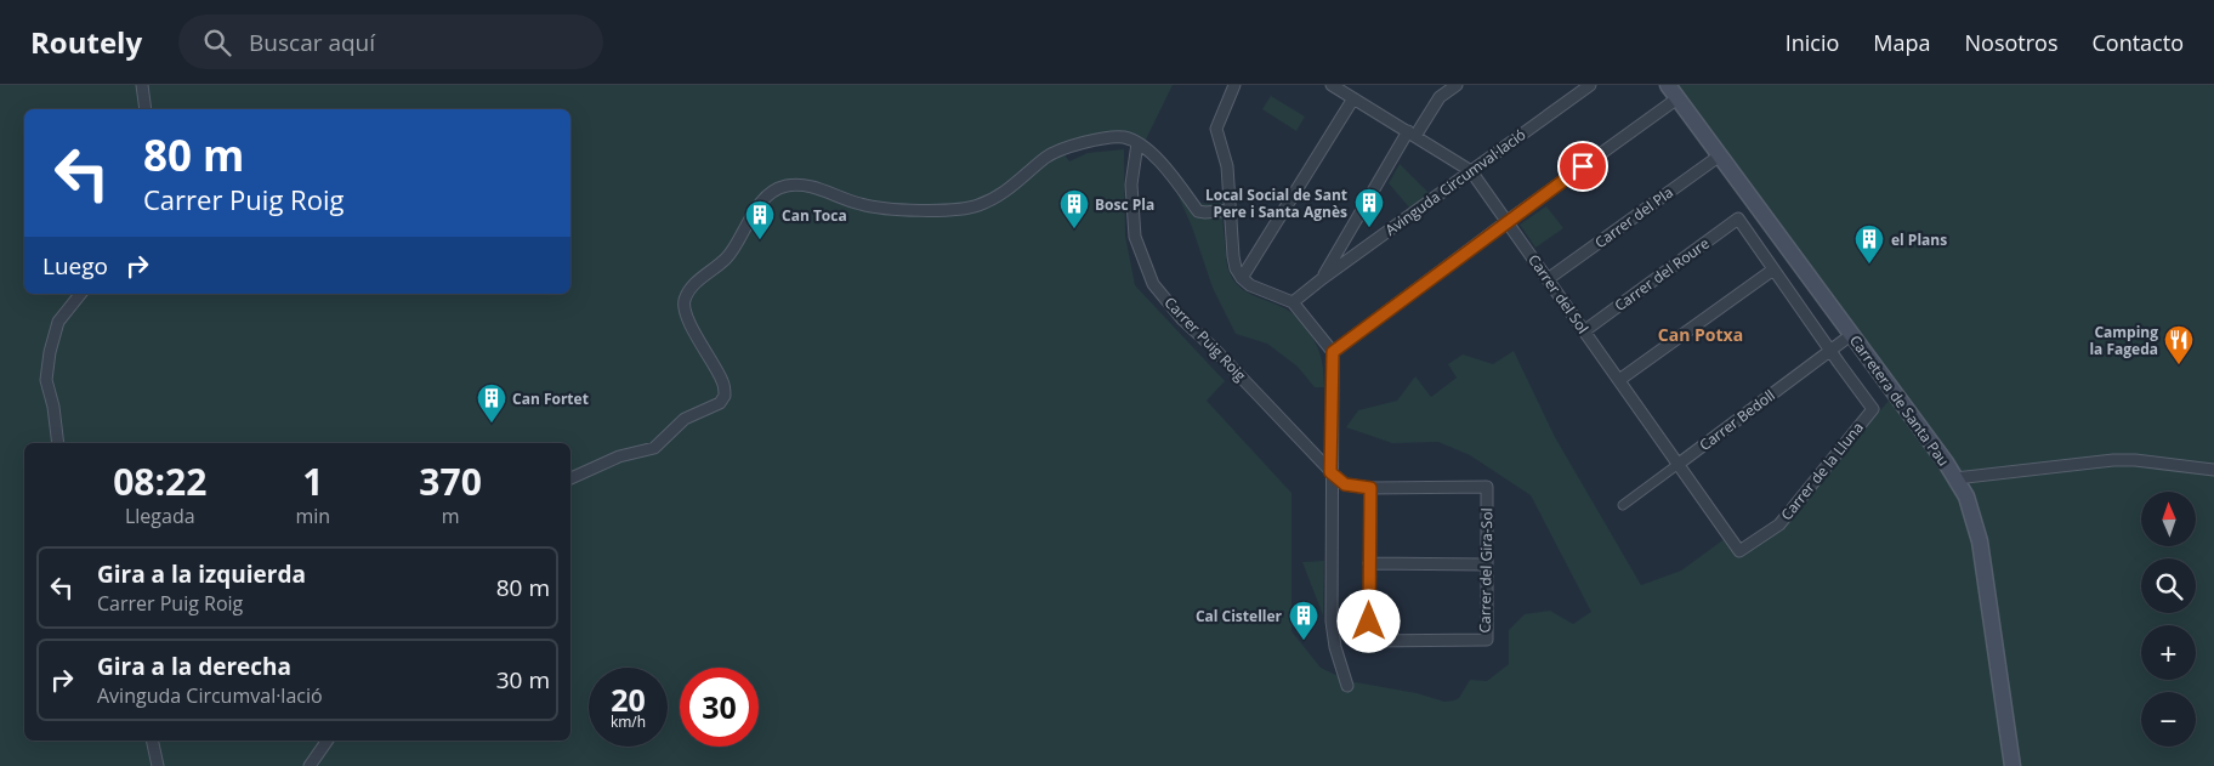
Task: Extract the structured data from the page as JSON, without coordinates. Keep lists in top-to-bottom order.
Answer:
{
  "streets": {
    "main road": ["Carretera de Santa Pau"],
    "street": [
      "Avinguda Circumval·lació",
      "Carrer del Pla",
      "Carrer del Roure",
      "Carrer del Sol",
      "Carrer Puig Roig",
      "Carrer Bedoll",
      "Carrer de la Lluna",
      "Carrer del Gira-Sol"
    ]
  },
  "crossings": [
    ["Avinguda Circumval·lació", "Carrer del Sol"],
    ["Carrer del Pla", "Carrer del Sol"],
    ["Carrer del Pla", "Carretera de Santa Pau"],
    ["Carrer del Roure", "Carrer del Sol"],
    ["Carrer del Sol", "Carrer Bedoll"],
    ["Carrer del Sol", "Carrer de la Lluna"],
    ["Carrer Puig Roig", "Carrer del Gira-Sol"],
    ["Carretera de Santa Pau", "Carrer Bedoll"],
    ["Carrer Bedoll", "Carrer de la Lluna"]
  ],
  "districts": ["Can Potxa"],
  "places": {
    "building": [
      "Local Social de Sant Pere i Santa Agnès",
      "Bosc Pla",
      "Can Toca",
      "el Plans",
      "Can Fortet",
      "Cal Cisteller"
    ],
    "restaurant": ["Camping la Fageda"]
  },
  "north": "top",
  "page": {
    "header": "Routely",
    "search": "Buscar aquí",
    "nav": [
      "Inicio",
      "Mapa",
      "Nosotros",
      "Contacto"
    ],
    "turn": ["80 m", "Carrer Puig Roig"],
    "then": "Luego",
    "eta": [
      "08:22",
      "Llegada",
      "1",
      "min",
      "370",
      "m"
    ],
    "map_buttons": ["+", "−"],
    "list": [
      {
        "name": "Gira a la izquierda",
        "note": "Carrer Puig Roig",
        "value": "80 m"
      },
      {
        "name": "Gira a la derecha",
        "note": "Avinguda Circumval·lació",
        "value": "30 m"
      }
    ],
    "speed": "20 km/h",
    "limit": "30"
  }
}
